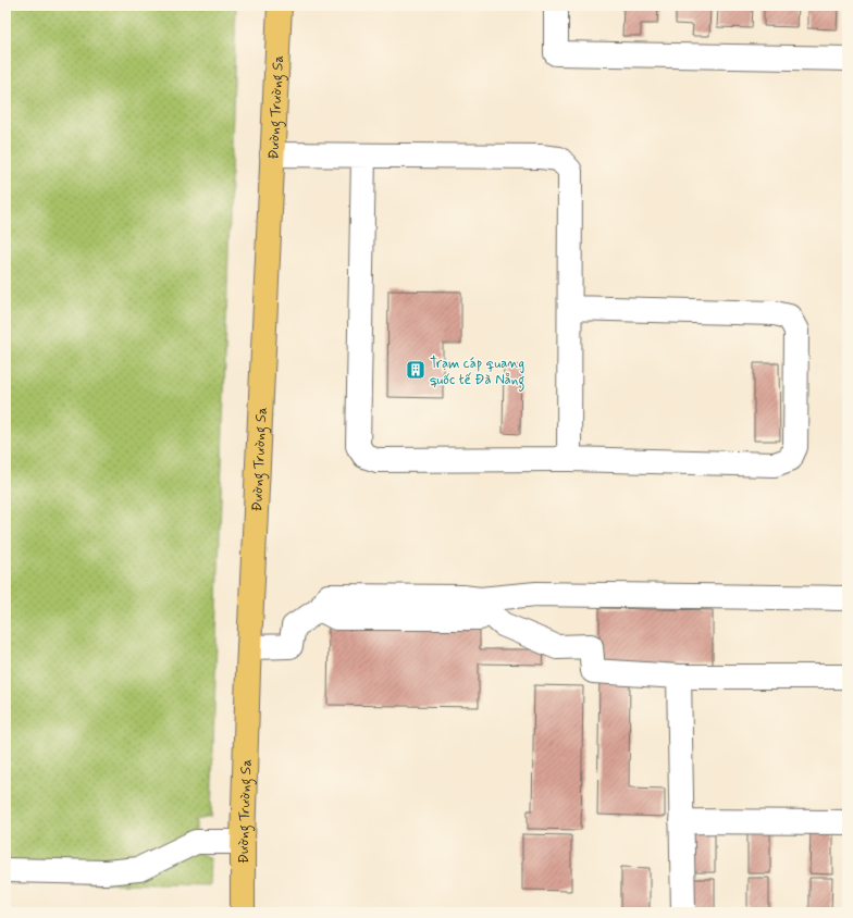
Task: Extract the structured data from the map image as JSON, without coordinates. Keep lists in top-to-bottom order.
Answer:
{
  "streets": {
    "main road": ["Đường Trường Sa"]
  },
  "places": {
    "building": ["Trạm cáp quang quốc tế Đà Nẵng"]
  }
}
